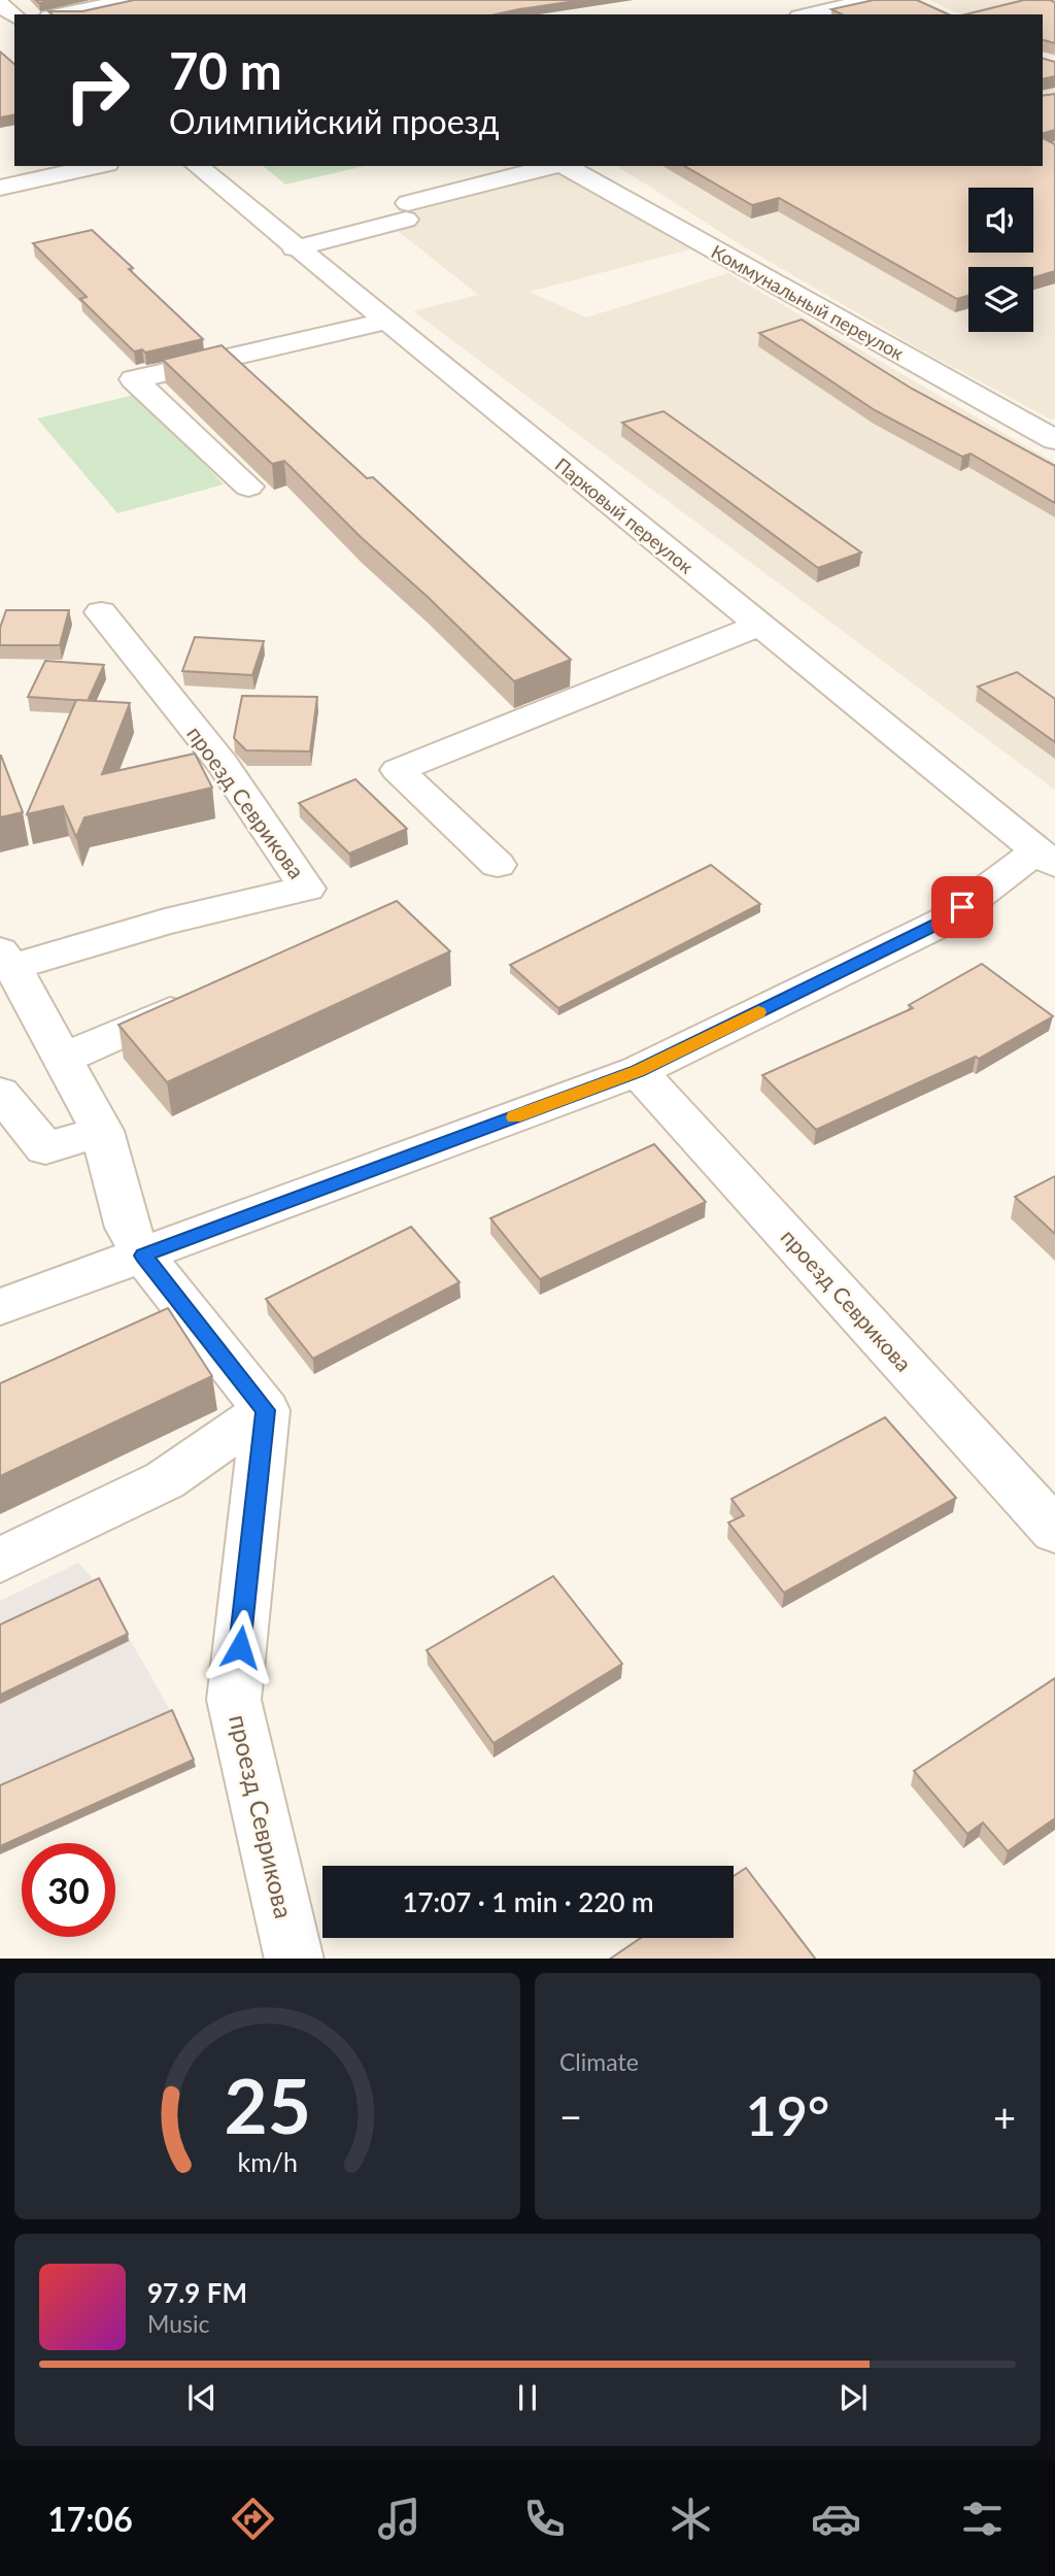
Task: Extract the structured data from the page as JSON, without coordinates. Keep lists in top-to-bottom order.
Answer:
{
  "streets": {
    "street": ["Коммунальный переулок", "Парковый переулок", "проезд Севрикова"]
  },
  "page": {
    "turn": ["70 m", "Олимпийский проезд"],
    "limit": "30",
    "trip": "17:07 · 1 min · 220 m",
    "tile": "Climate",
    "heat": ["−", "19°", "+"],
    "song": ["97.9 FM", "Music"],
    "tabs": "17:06",
    "gauge": ["25", "km/h"]
  }
}
